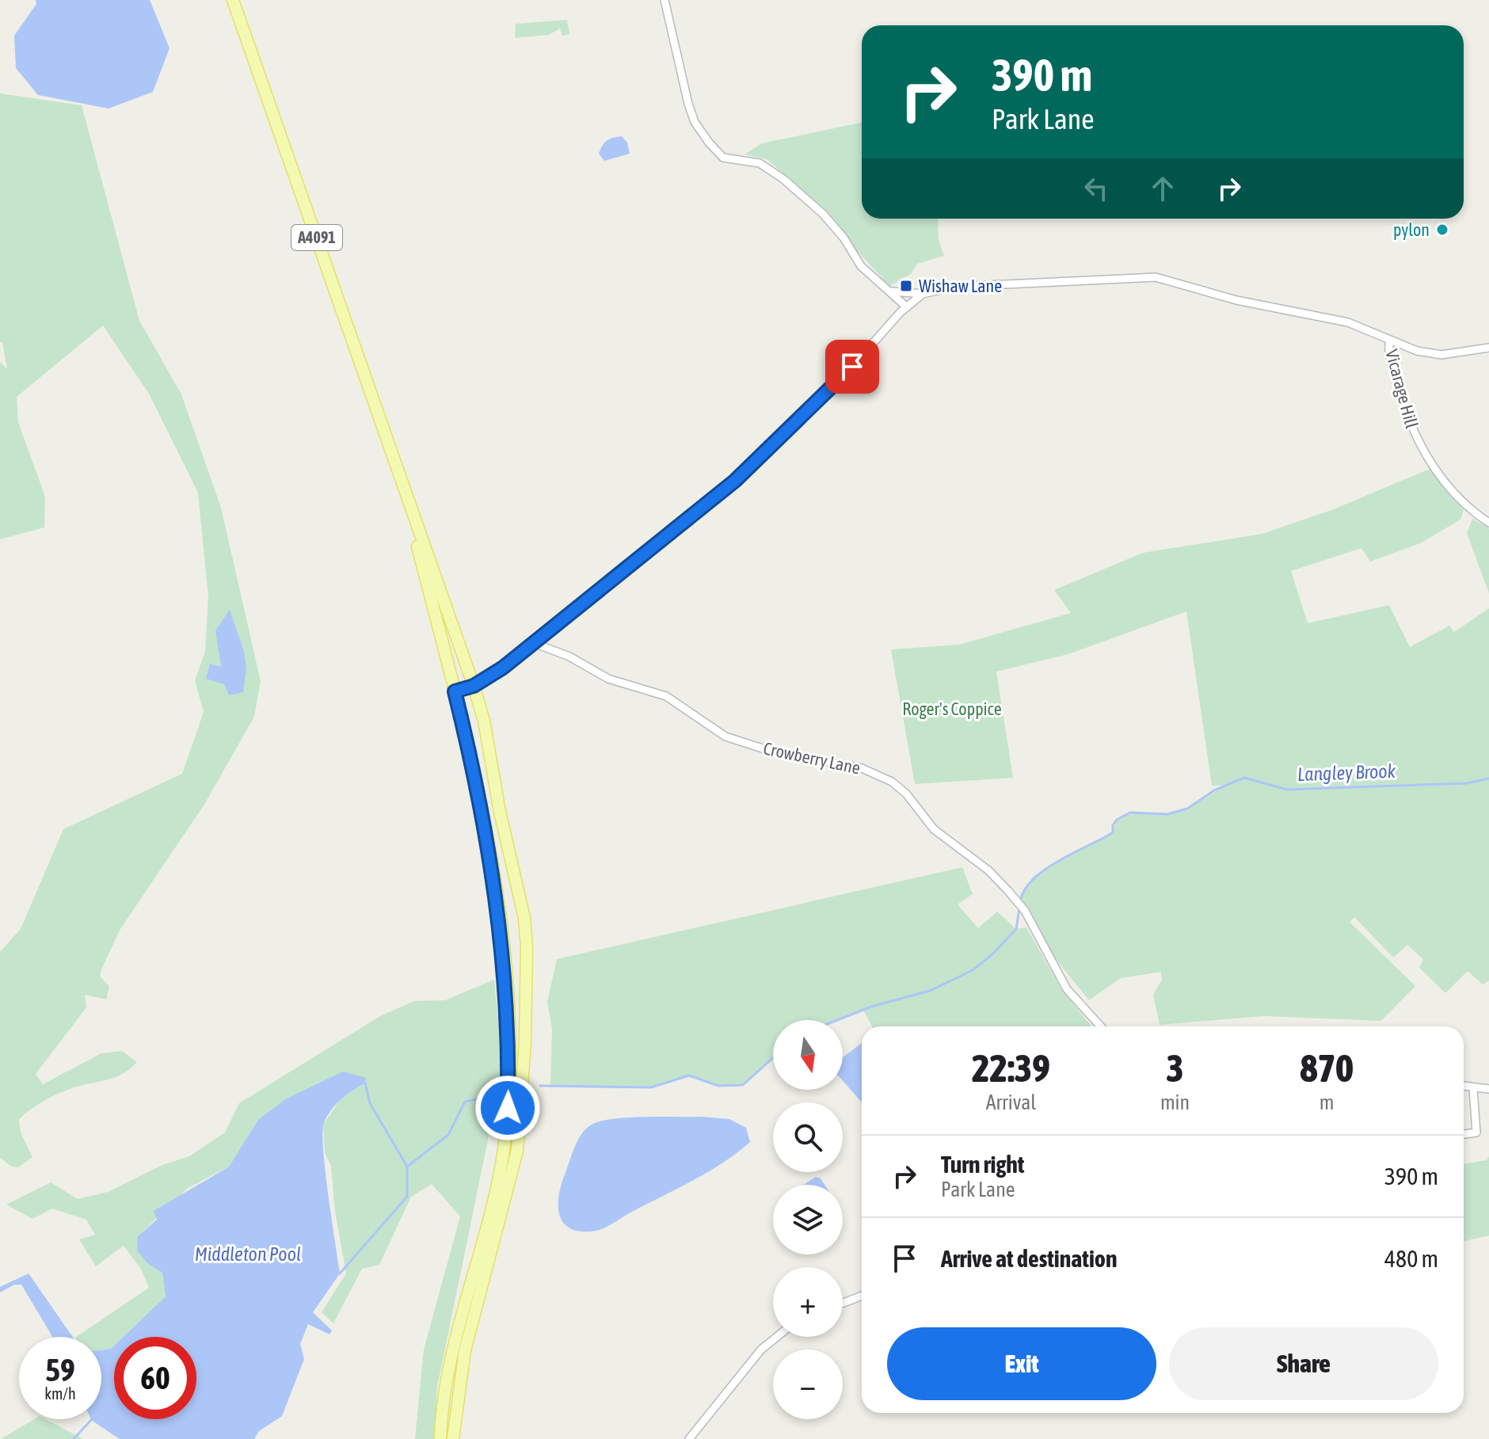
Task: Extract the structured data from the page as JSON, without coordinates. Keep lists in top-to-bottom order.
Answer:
{
  "streets": {
    "main road": ["A4091"],
    "street": ["Vicarage Hill", "Crowberry Lane"]
  },
  "water": ["Langley Brook", "Middleton Pool"],
  "parks": ["Roger's Coppice"],
  "places": {
    "other": ["pylon"],
    "transit": ["Wishaw Lane"]
  },
  "north": "bottom",
  "page": {
    "turn": ["390 m", "Park Lane"],
    "map_buttons": ["+", "−"],
    "eta": [
      "22:39",
      "Arrival",
      "3",
      "min",
      "870",
      "m"
    ],
    "list": [
      {
        "name": "Turn right",
        "note": "Park Lane",
        "value": "390 m"
      },
      {
        "name": "Arrive at destination",
        "value": "480 m"
      }
    ],
    "buttons": ["Exit", "Share"],
    "speed": "59 km/h",
    "limit": "60"
  }
}
